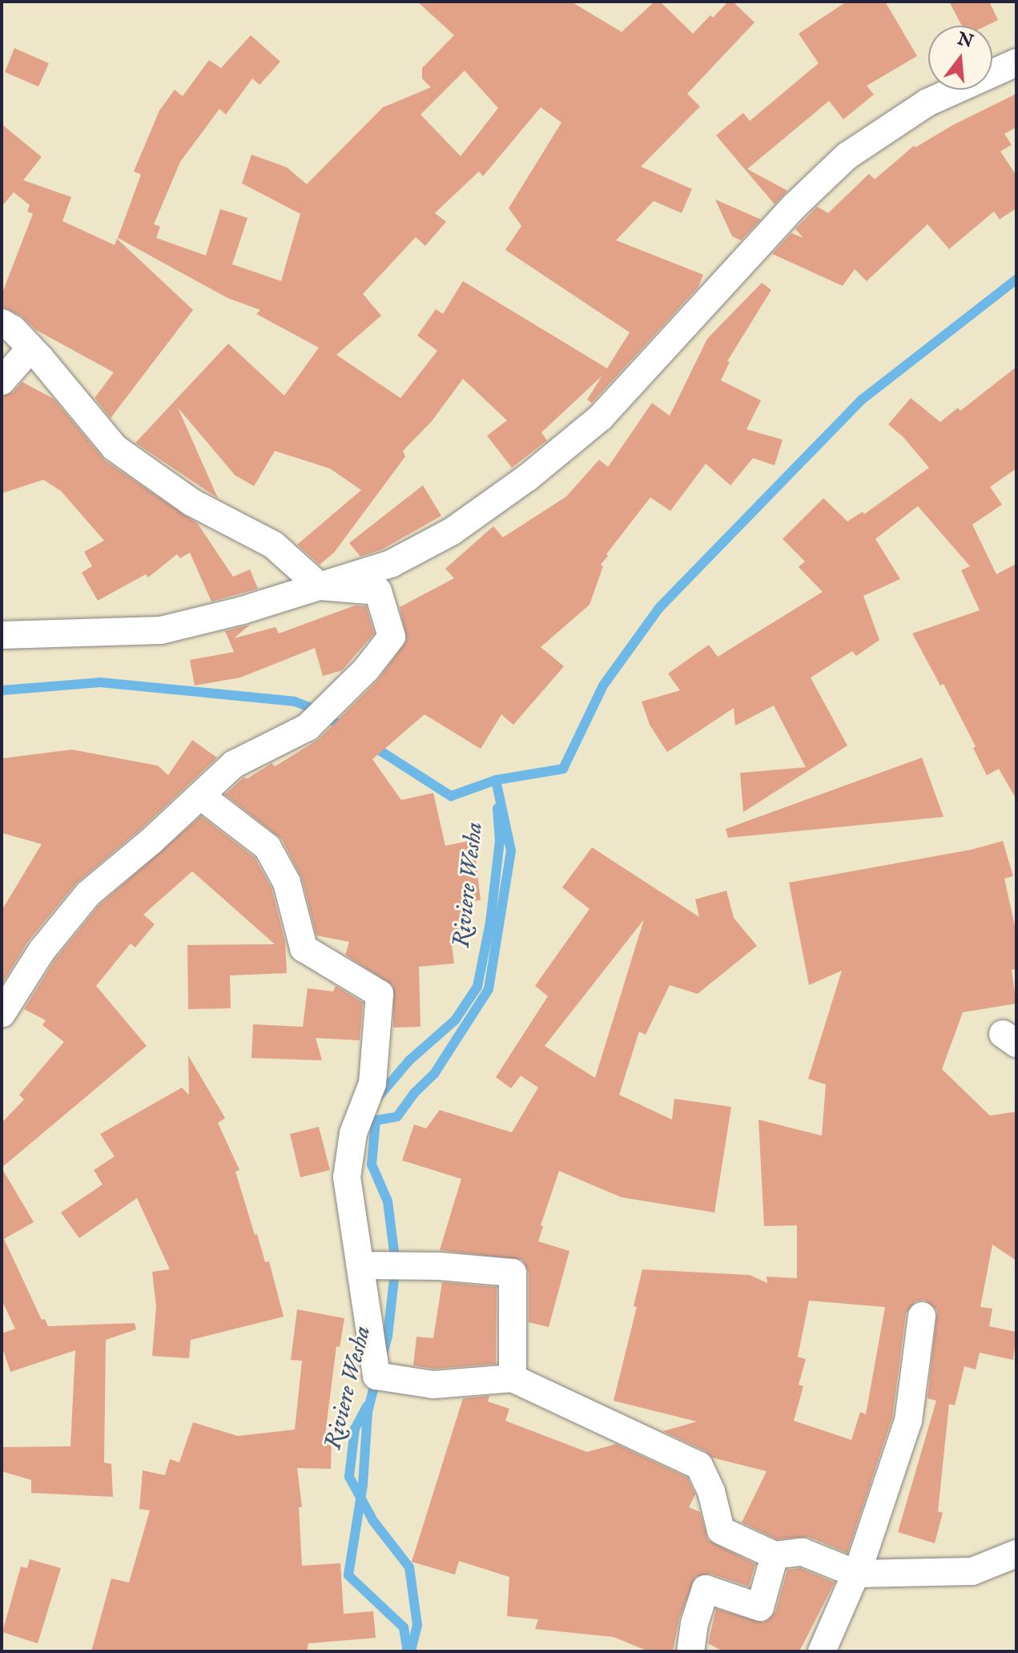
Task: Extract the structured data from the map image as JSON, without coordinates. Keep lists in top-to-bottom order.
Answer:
{
  "water": ["Riviere Wesha"],
  "north": "top"
}
